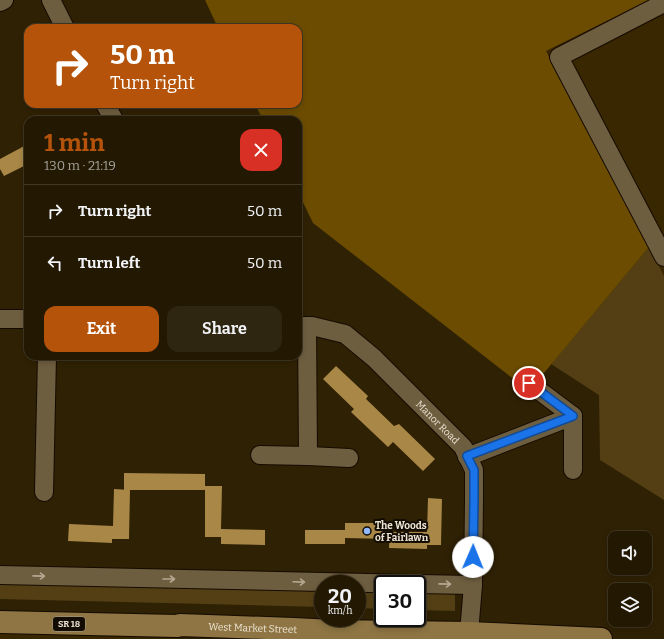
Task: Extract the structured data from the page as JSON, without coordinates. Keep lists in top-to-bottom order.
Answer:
{
  "streets": {
    "main road": ["SR 18", "West Market Street"],
    "street": ["Manor Road"]
  },
  "crossings": [
    ["Manor Road", "West Market Street"]
  ],
  "places": ["The Woods of Fairlawn"],
  "page": {
    "turn": ["50 m", "Turn right"],
    "heading": ["1 min", "130 m · 21:19"],
    "list": [
      {
        "name": "Turn right",
        "value": "50 m"
      },
      {
        "name": "Turn left",
        "value": "50 m"
      }
    ],
    "buttons": ["Exit", "Share"],
    "speed": "20 km/h",
    "limit": "30"
  }
}
